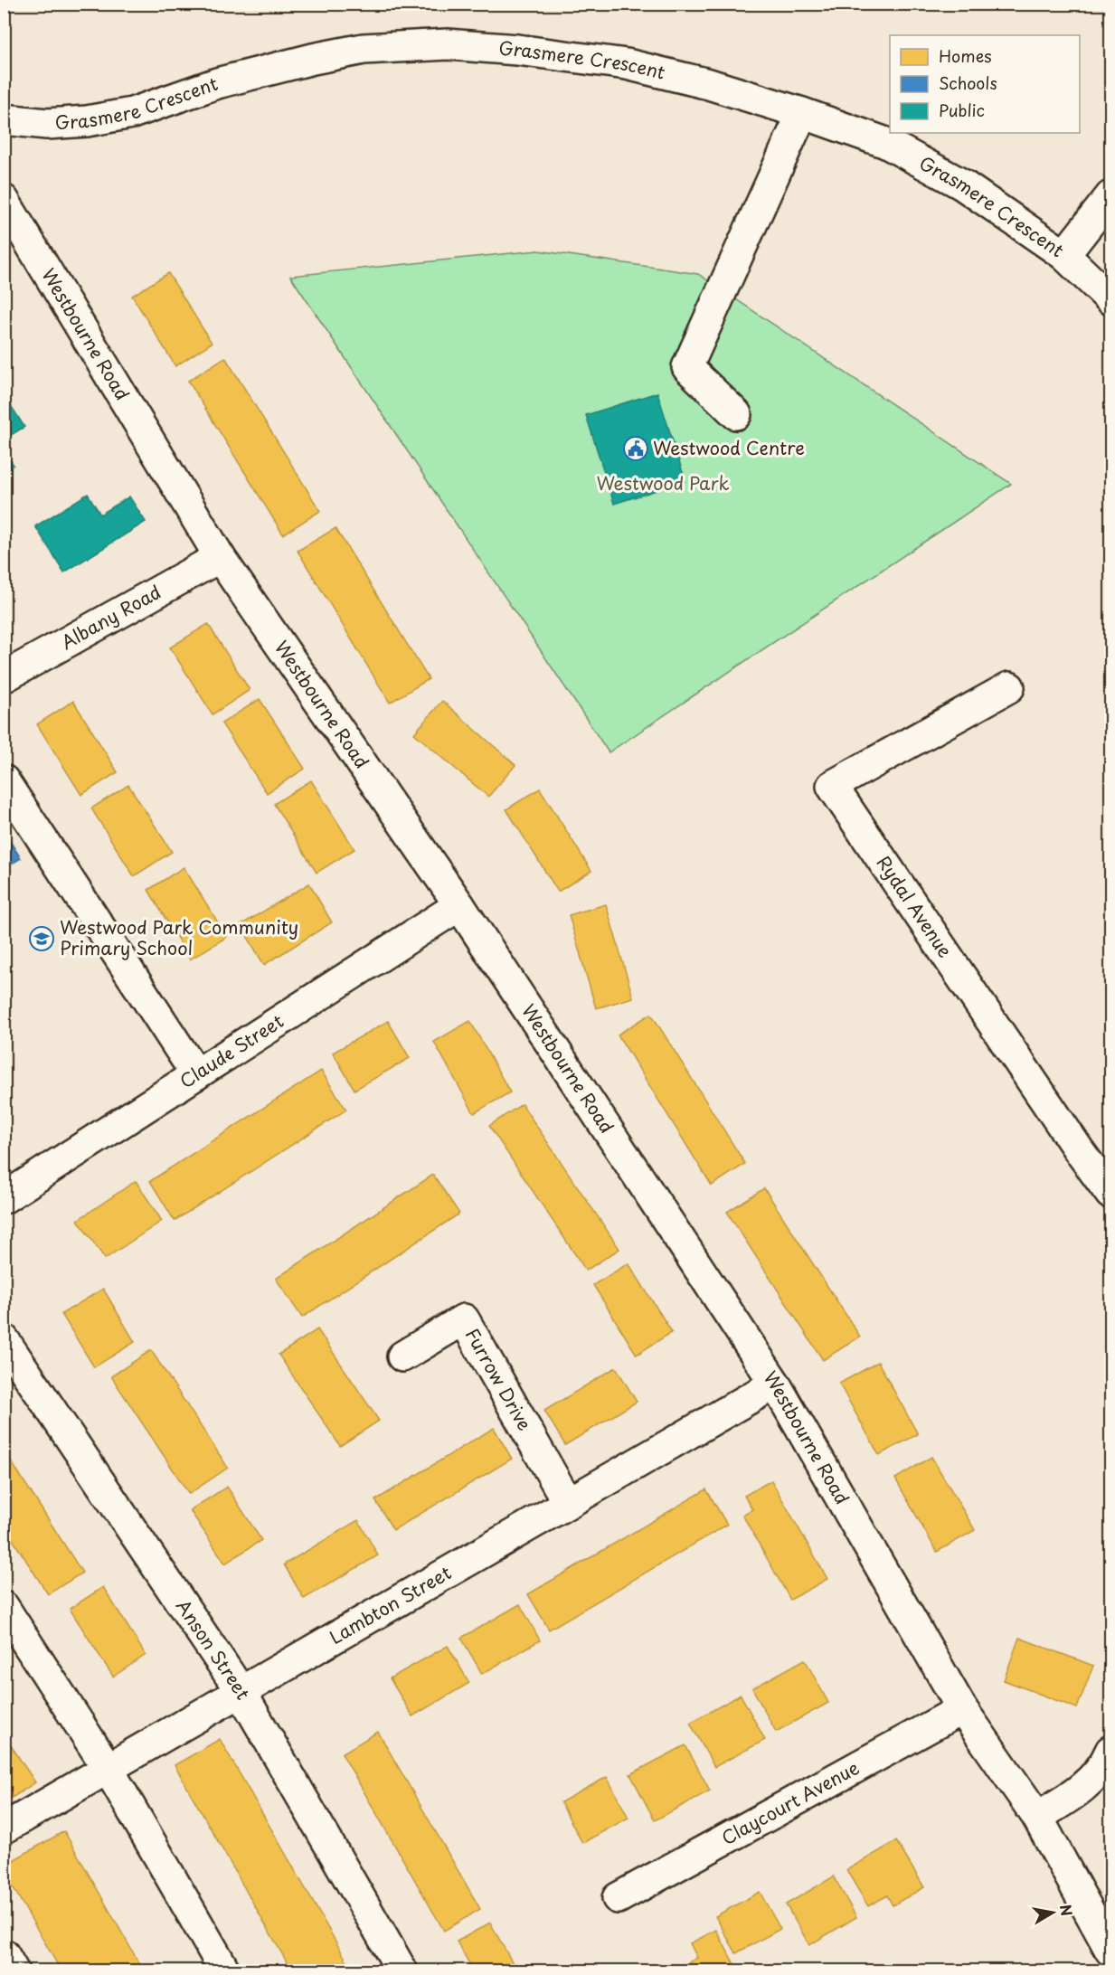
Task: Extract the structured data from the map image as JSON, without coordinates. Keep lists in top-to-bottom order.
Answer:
{
  "streets": {
    "street": [
      "Grasmere Crescent",
      "Westbourne Road",
      "Albany Road",
      "Rydal Avenue",
      "Claude Street",
      "Furrow Drive",
      "Lambton Street",
      "Anson Street",
      "Claycourt Avenue"
    ]
  },
  "crossings": [
    ["Westbourne Road", "Albany Road"],
    ["Westbourne Road", "Claude Street"],
    ["Westbourne Road", "Lambton Street"],
    ["Westbourne Road", "Claycourt Avenue"],
    ["Furrow Drive", "Lambton Street"],
    ["Lambton Street", "Anson Street"]
  ],
  "parks": ["Westwood Park"],
  "places": {
    "public building": ["Westwood Centre"],
    "school or university": ["Westwood Park Community Primary School"]
  },
  "legend": ["Homes", "Schools", "Public"],
  "north": "right"
}
